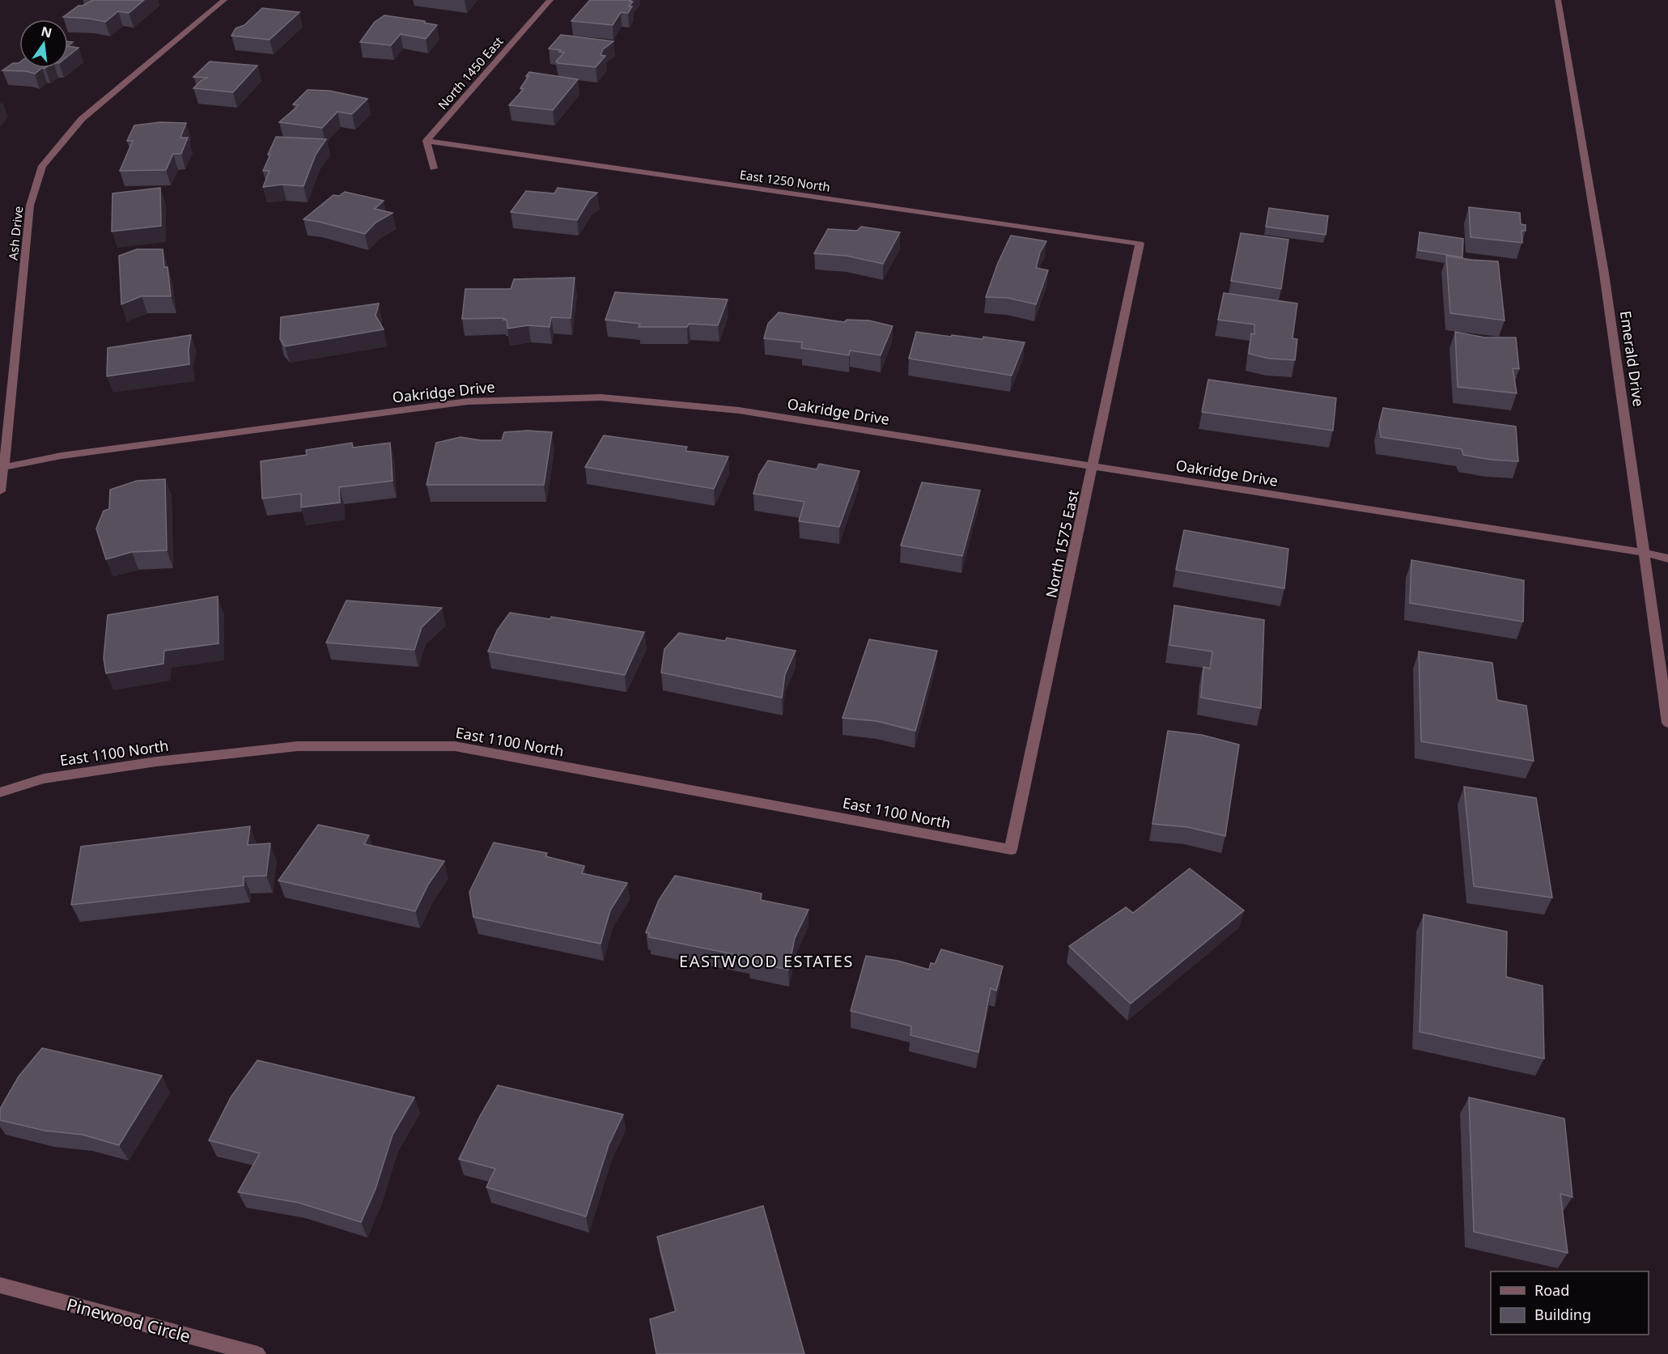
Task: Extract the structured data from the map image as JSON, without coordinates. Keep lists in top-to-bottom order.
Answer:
{
  "streets": {
    "street": [
      "North 1450 East",
      "East 1250 North",
      "Ash Drive",
      "Emerald Drive",
      "Oakridge Drive",
      "North 1575 East",
      "East 1100 North",
      "Pinewood Circle"
    ]
  },
  "crossings": [
    ["North 1450 East", "East 1250 North"],
    ["East 1250 North", "North 1575 East"],
    ["Ash Drive", "Oakridge Drive"],
    ["Emerald Drive", "Oakridge Drive"],
    ["Oakridge Drive", "North 1575 East"],
    ["North 1575 East", "East 1100 North"]
  ],
  "districts": ["EASTWOOD ESTATES"],
  "legend": ["Road", "Building"],
  "north": "top"
}
